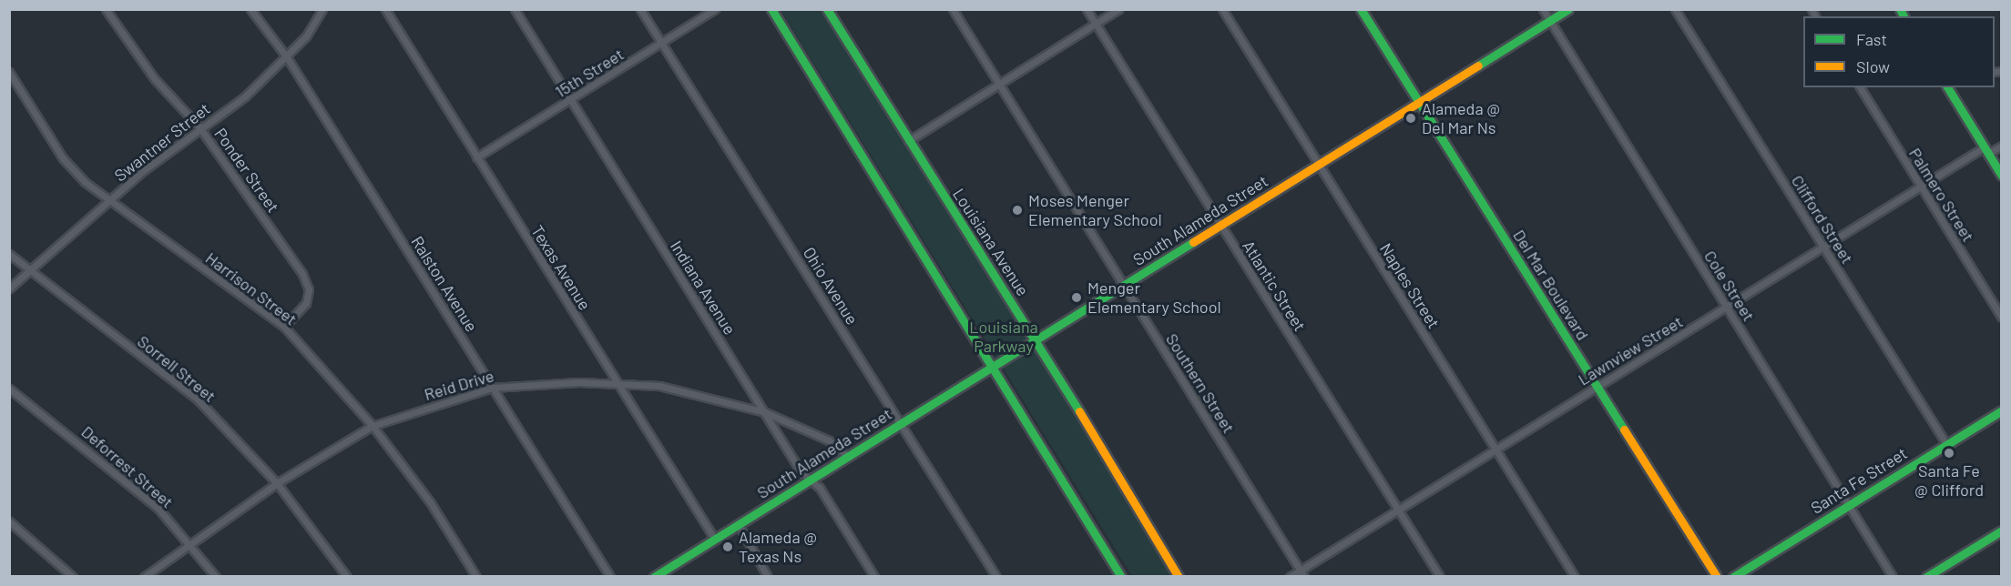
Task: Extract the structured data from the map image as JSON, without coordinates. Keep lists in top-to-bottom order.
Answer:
{
  "streets": {
    "main road": [
      "South Alameda Street",
      "Louisiana Avenue",
      "Del Mar Boulevard",
      "Santa Fe Street"
    ],
    "street": [
      "15th Street",
      "Swantner Street",
      "Ponder Street",
      "Palmero Street",
      "Clifford Street",
      "Texas Avenue",
      "Ralston Avenue",
      "Ohio Avenue",
      "Atlantic Street",
      "Naples Street",
      "Cole Street",
      "Indiana Avenue",
      "Harrison Street",
      "Lawnview Street",
      "Sorrell Street",
      "Southern Street",
      "Reid Drive",
      "Deforrest Street"
    ]
  },
  "crossings": [
    ["15th Street", "Texas Avenue"],
    ["15th Street", "Ohio Avenue"],
    ["15th Street", "Indiana Avenue"],
    ["Swantner Street", "Ponder Street"],
    ["Swantner Street", "Ralston Avenue"],
    ["Swantner Street", "Harrison Street"],
    ["Swantner Street", "Sorrell Street"],
    ["Ponder Street", "Harrison Street"],
    ["Palmero Street", "Lawnview Street"],
    ["Clifford Street", "Lawnview Street"],
    ["Clifford Street", "Santa Fe Street"],
    ["South Alameda Street", "Louisiana Avenue"],
    ["South Alameda Street", "Texas Avenue"],
    ["South Alameda Street", "Del Mar Boulevard"],
    ["South Alameda Street", "Ohio Avenue"],
    ["South Alameda Street", "Atlantic Street"],
    ["South Alameda Street", "Naples Street"],
    ["South Alameda Street", "Cole Street"],
    ["South Alameda Street", "Indiana Avenue"],
    ["South Alameda Street", "Southern Street"],
    ["South Alameda Street", "Reid Drive"],
    ["Texas Avenue", "Reid Drive"],
    ["Ralston Avenue", "Reid Drive"],
    ["Del Mar Boulevard", "Lawnview Street"],
    ["Atlantic Street", "Lawnview Street"],
    ["Naples Street", "Lawnview Street"],
    ["Cole Street", "Lawnview Street"],
    ["Cole Street", "Santa Fe Street"],
    ["Indiana Avenue", "Reid Drive"],
    ["Harrison Street", "Reid Drive"],
    ["Lawnview Street", "Southern Street"],
    ["Sorrell Street", "Reid Drive"],
    ["Reid Drive", "Deforrest Street"]
  ],
  "parks": ["Louisiana Parkway"],
  "places": [
    "Alameda @ Del Mar Ns",
    "Moses Menger Elementary School",
    "Menger Elementary School",
    "Santa Fe @ Clifford",
    "Alameda @ Texas Ns"
  ],
  "legend": ["Fast", "Slow"]
}
